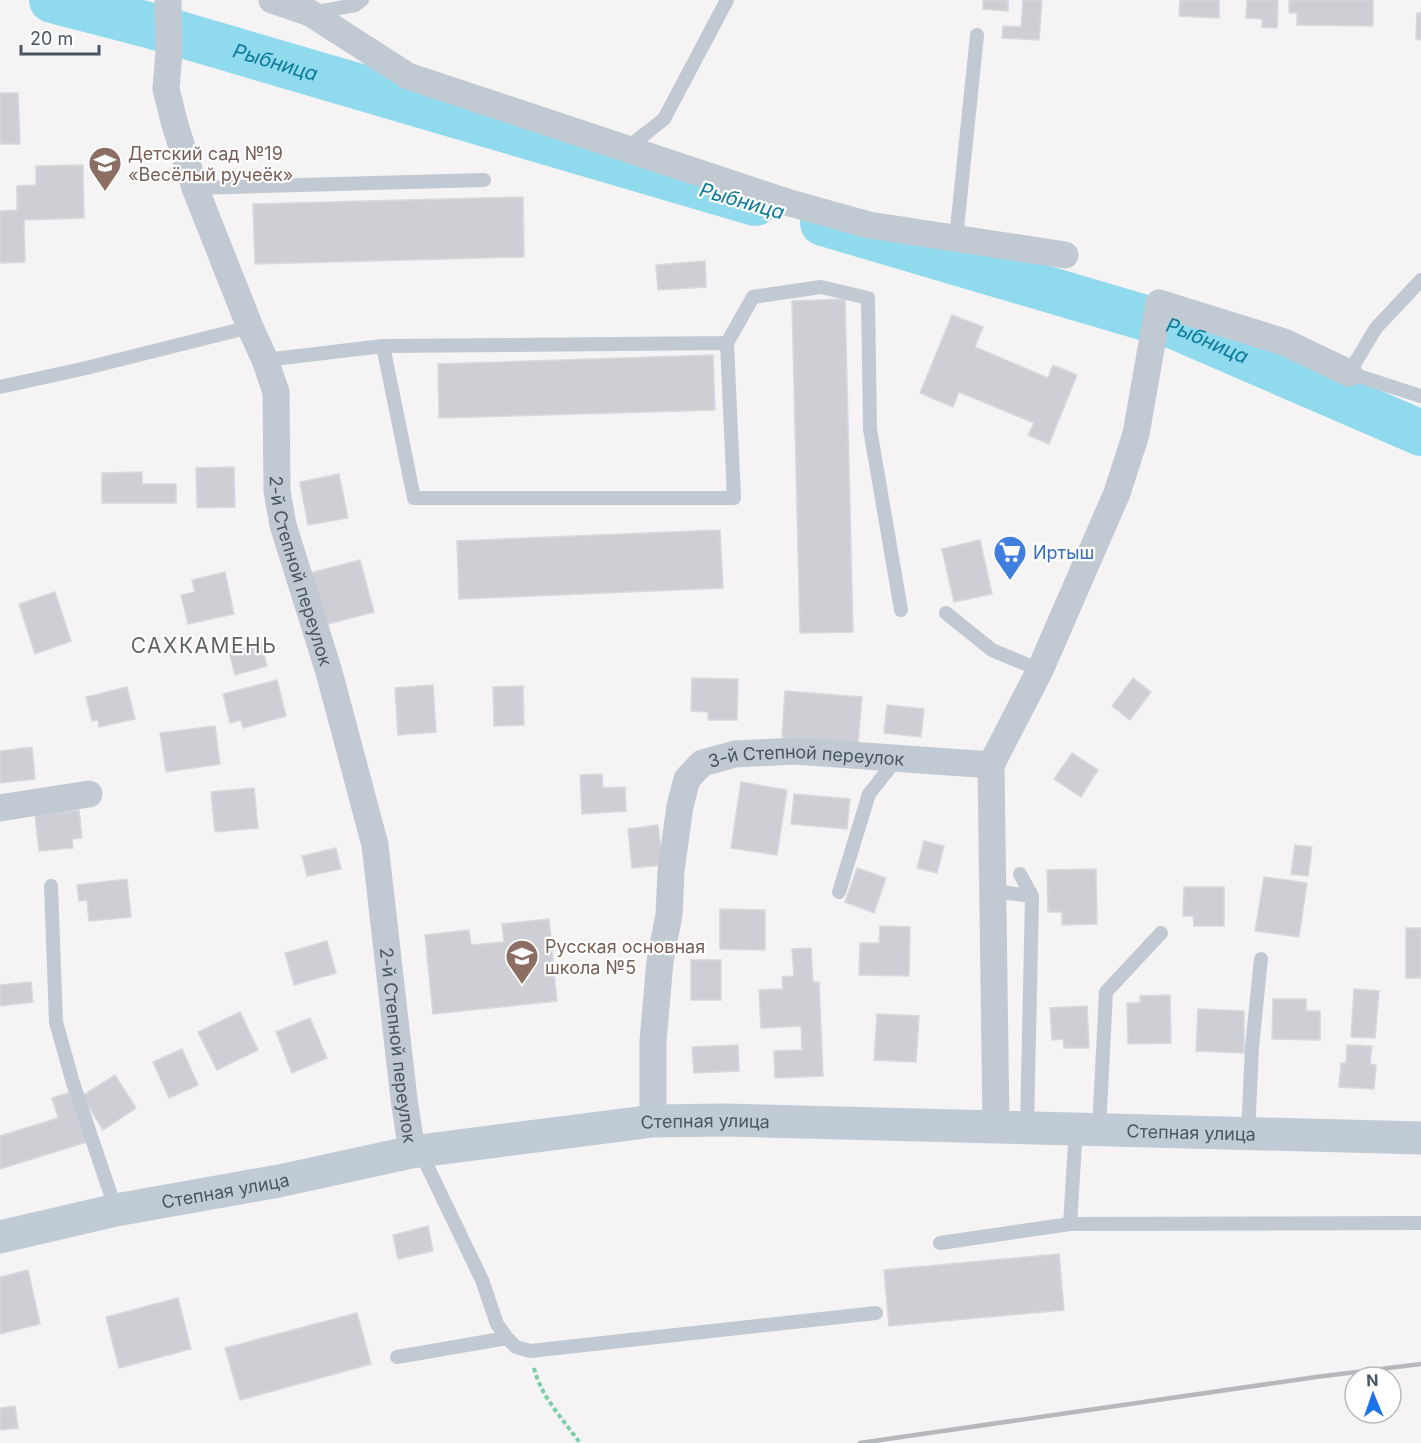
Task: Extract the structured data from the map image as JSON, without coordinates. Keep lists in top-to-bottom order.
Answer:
{
  "streets": {
    "main road": ["Степная улица"],
    "street": ["2-й Степной переулок", "3-й Степной переулок"]
  },
  "crossings": [
    ["2-й Степной переулок", "Степная улица"],
    ["3-й Степной переулок", "Степная улица"]
  ],
  "districts": ["САХКАМЕНЬ"],
  "water": ["Рыбница"],
  "places": {
    "school or university": ["Детский сад №19 «Весёлый ручеёк»", "Русская основная школа №5"],
    "supermarket": ["Иртыш"]
  },
  "scale_bar": "20 m",
  "north": "top"
}
